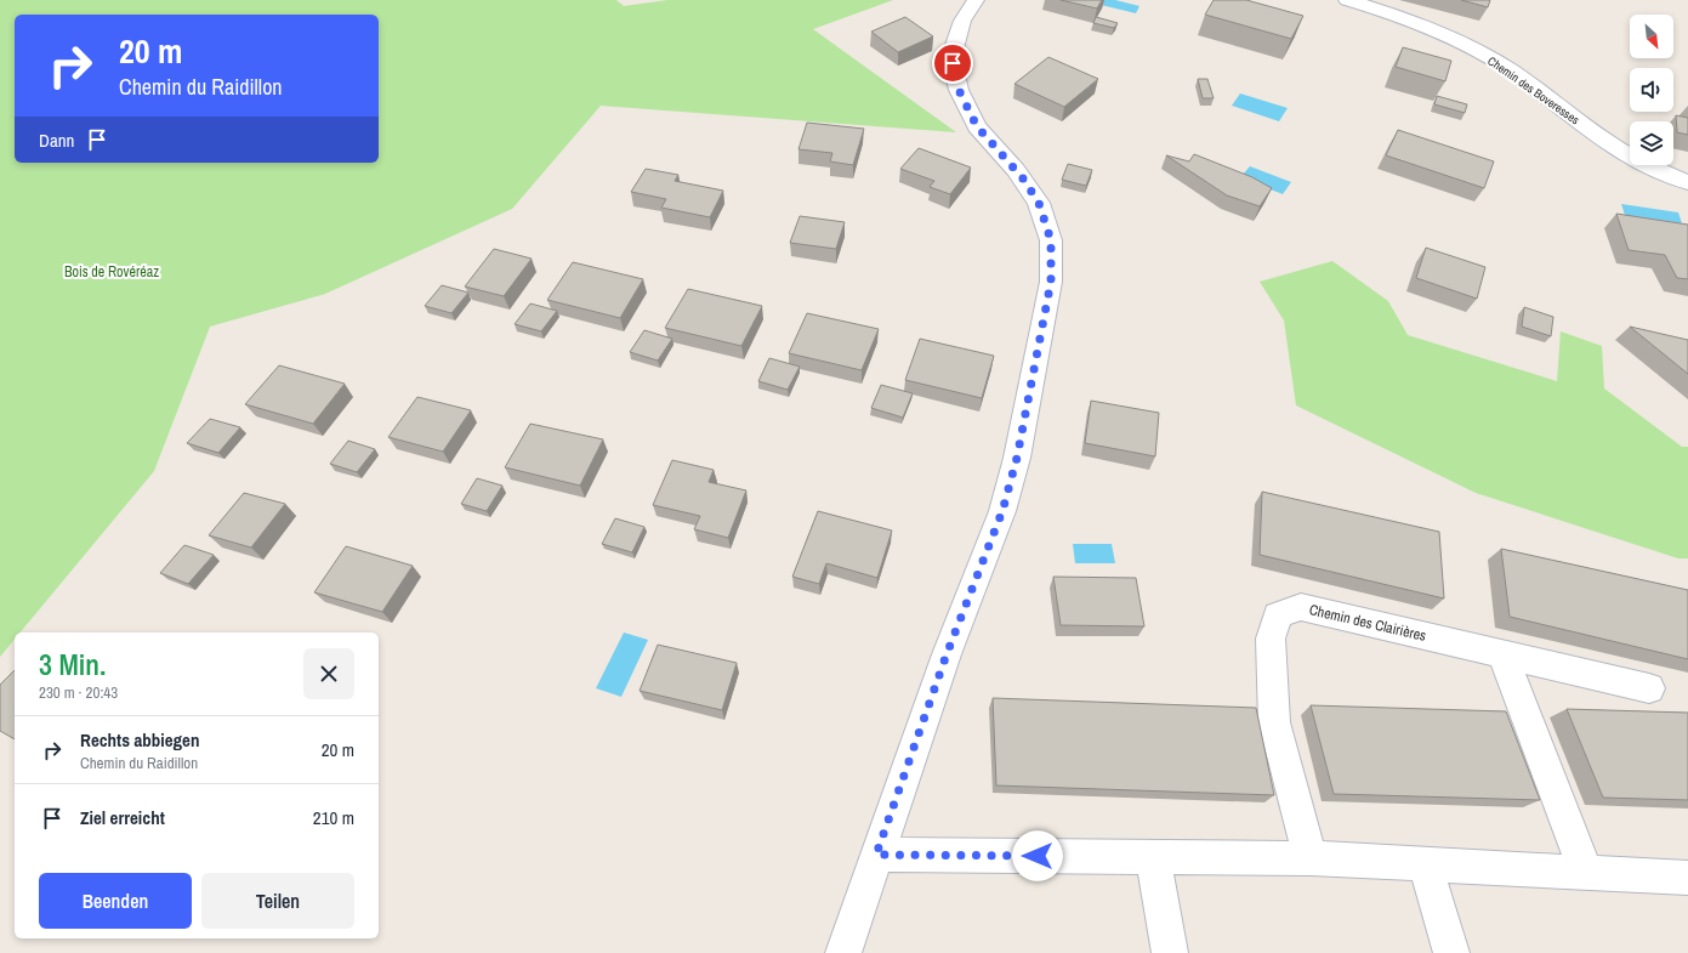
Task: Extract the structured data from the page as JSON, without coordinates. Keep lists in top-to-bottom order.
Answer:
{
  "streets": {
    "street": ["Chemin des Boveresses", "Chemin des Clairières"]
  },
  "parks": ["Bois de Rovéréaz"],
  "north": "bottom right",
  "page": {
    "turn": ["20 m", "Chemin du Raidillon"],
    "then": "Dann",
    "heading": ["3 Min.", "230 m · 20:43"],
    "list": [
      {
        "name": "Rechts abbiegen",
        "note": "Chemin du Raidillon",
        "value": "20 m"
      },
      {
        "name": "Ziel erreicht",
        "value": "210 m"
      }
    ],
    "buttons": ["Beenden", "Teilen"]
  }
}
